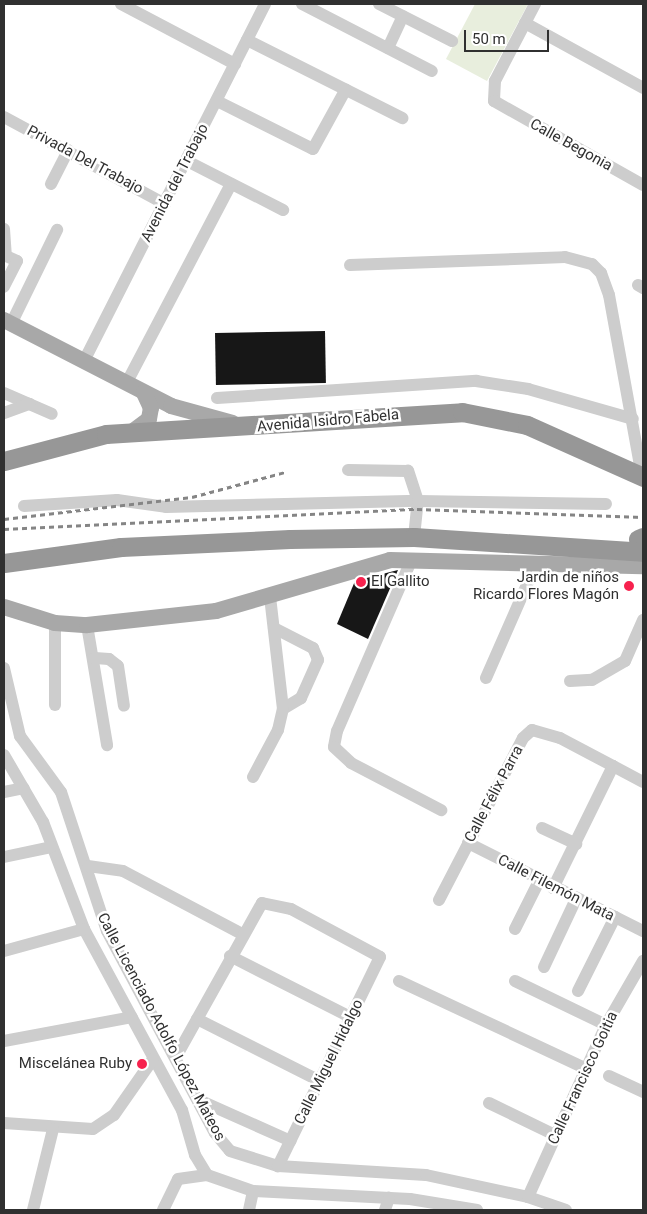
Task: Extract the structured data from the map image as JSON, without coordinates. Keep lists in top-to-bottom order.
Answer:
{
  "streets": {
    "highway": ["Avenida Isidro Fabela"],
    "street": [
      "Calle Begonia",
      "Privada Del Trabajo",
      "Avenida del Trabajo",
      "Calle Félix Parra",
      "Calle Filemón Mata",
      "Calle Licenciado Adolfo López Mateos",
      "Calle Miguel Hidalgo",
      "Calle Francisco Goitia"
    ]
  },
  "crossings": [
    ["Privada Del Trabajo", "Avenida del Trabajo"],
    ["Calle Félix Parra", "Calle Filemón Mata"],
    ["Calle Licenciado Adolfo López Mateos", "Calle Miguel Hidalgo"],
    ["Calle Licenciado Adolfo López Mateos", "Calle Francisco Goitia"]
  ],
  "places": ["El Gallito", "Jardin de niños Ricardo Flores Magón", "Miscelánea Ruby"],
  "scale_bar": "50 m"
}
